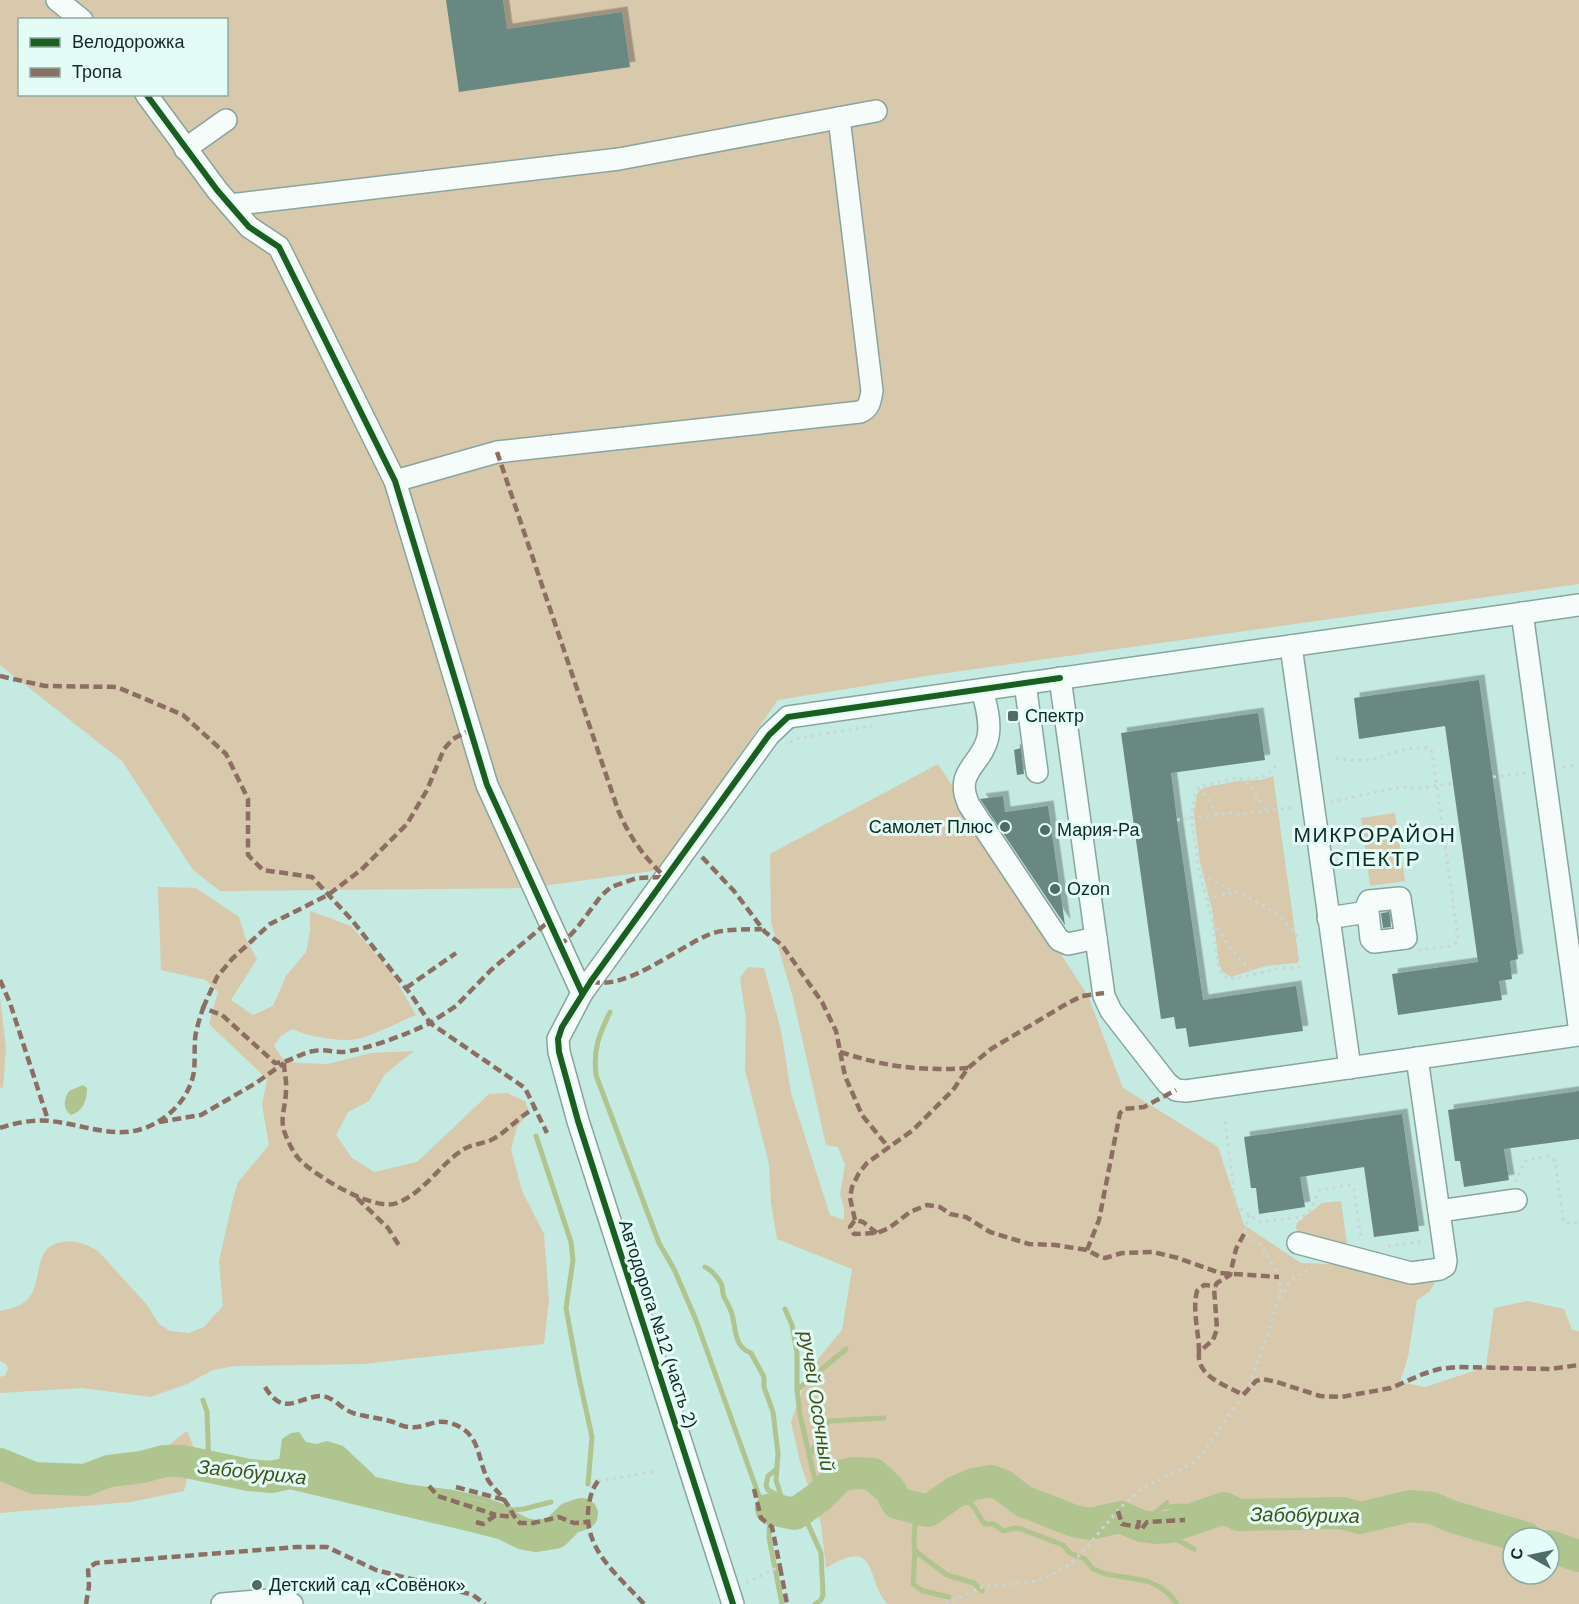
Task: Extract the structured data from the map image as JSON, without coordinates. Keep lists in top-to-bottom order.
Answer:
{
  "streets": {
    "street": ["Автодорога №12 (часть 2)"]
  },
  "districts": ["МИКРОРАЙОН СПЕКТР"],
  "water": ["ручей Осочный", "Забобуриха"],
  "places": {
    "transit": ["Спектр"],
    "other": [
      "Самолет Плюс",
      "Мария-Ра",
      "Ozon",
      "Детский сад «Совёнок»"
    ]
  },
  "legend": ["Велодорожка", "Тропа"],
  "north": "left"
}
